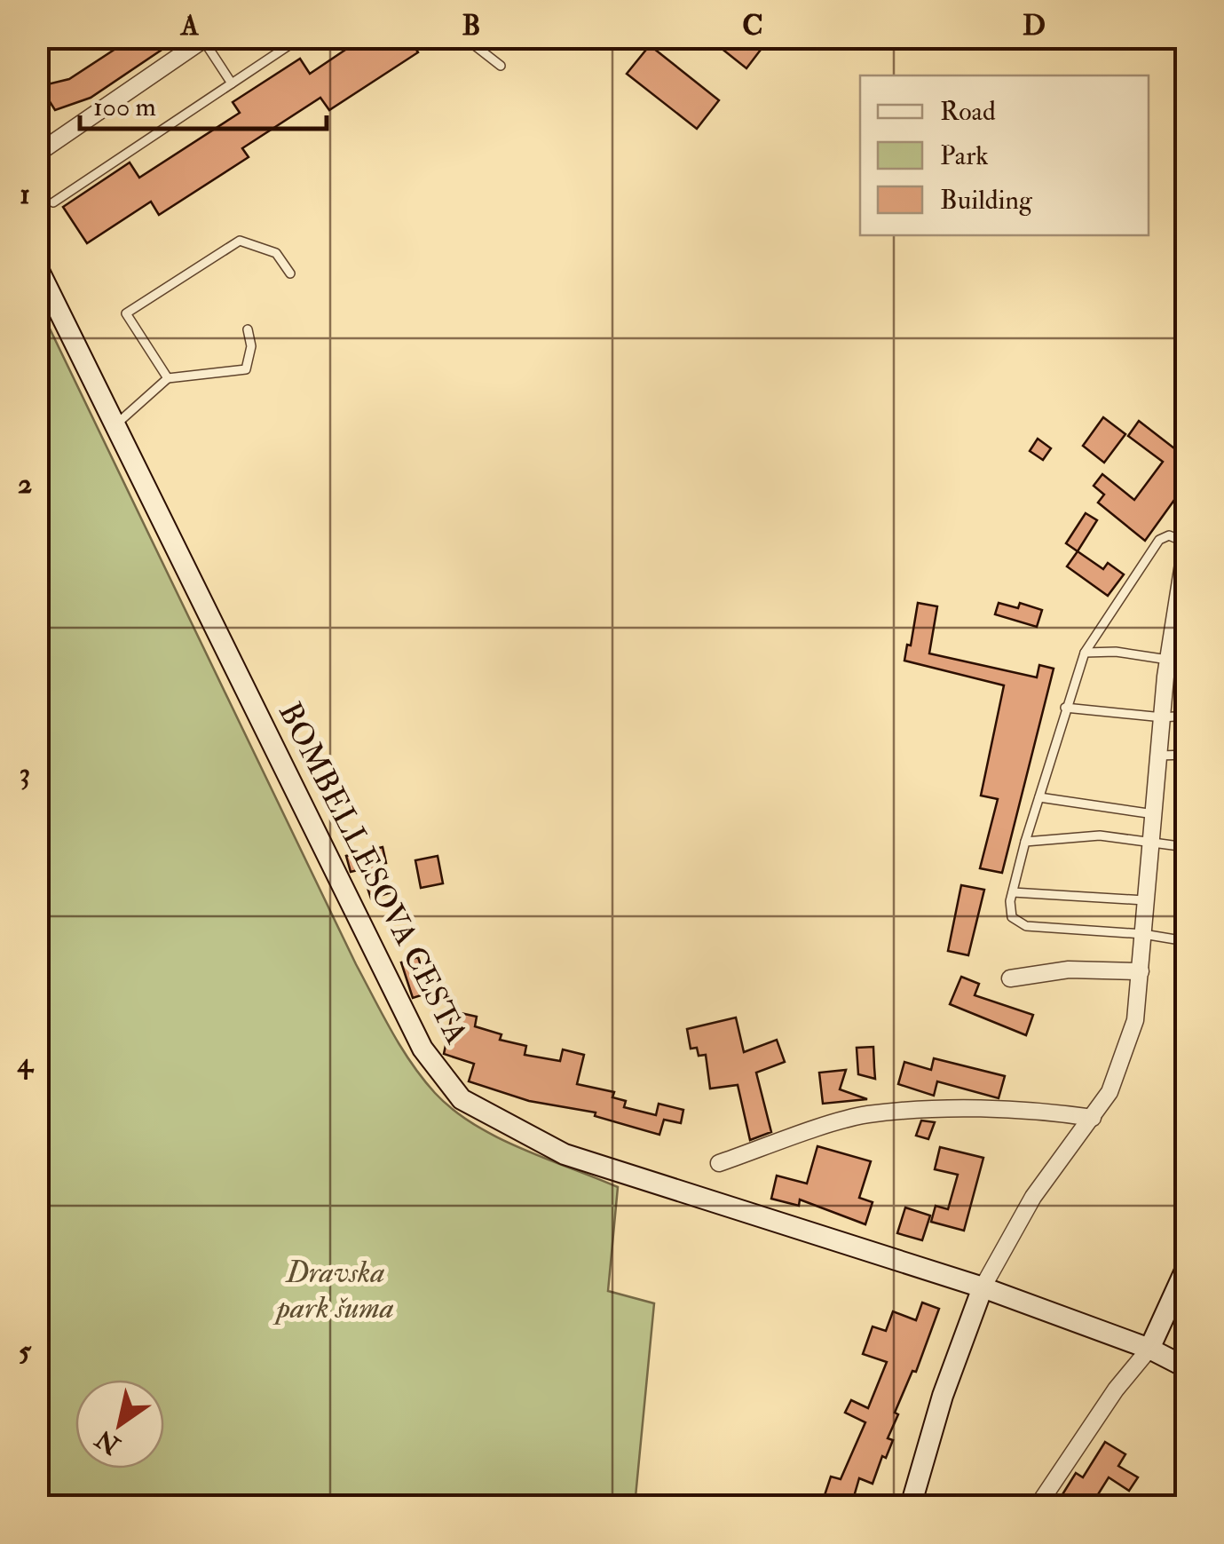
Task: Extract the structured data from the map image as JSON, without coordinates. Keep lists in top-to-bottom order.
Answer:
{
  "streets": {
    "street": ["BOMBELLESOVA CESTA"]
  },
  "parks": ["Dravska park šuma"],
  "legend": ["Road", "Park", "Building"],
  "scale_bar": "100 m",
  "north": "bottom left",
  "grid": {
    "columns": [
      "A",
      "B",
      "C",
      "D"
    ],
    "rows": [
      "1",
      "2",
      "3",
      "4",
      "5"
    ]
  }
}
